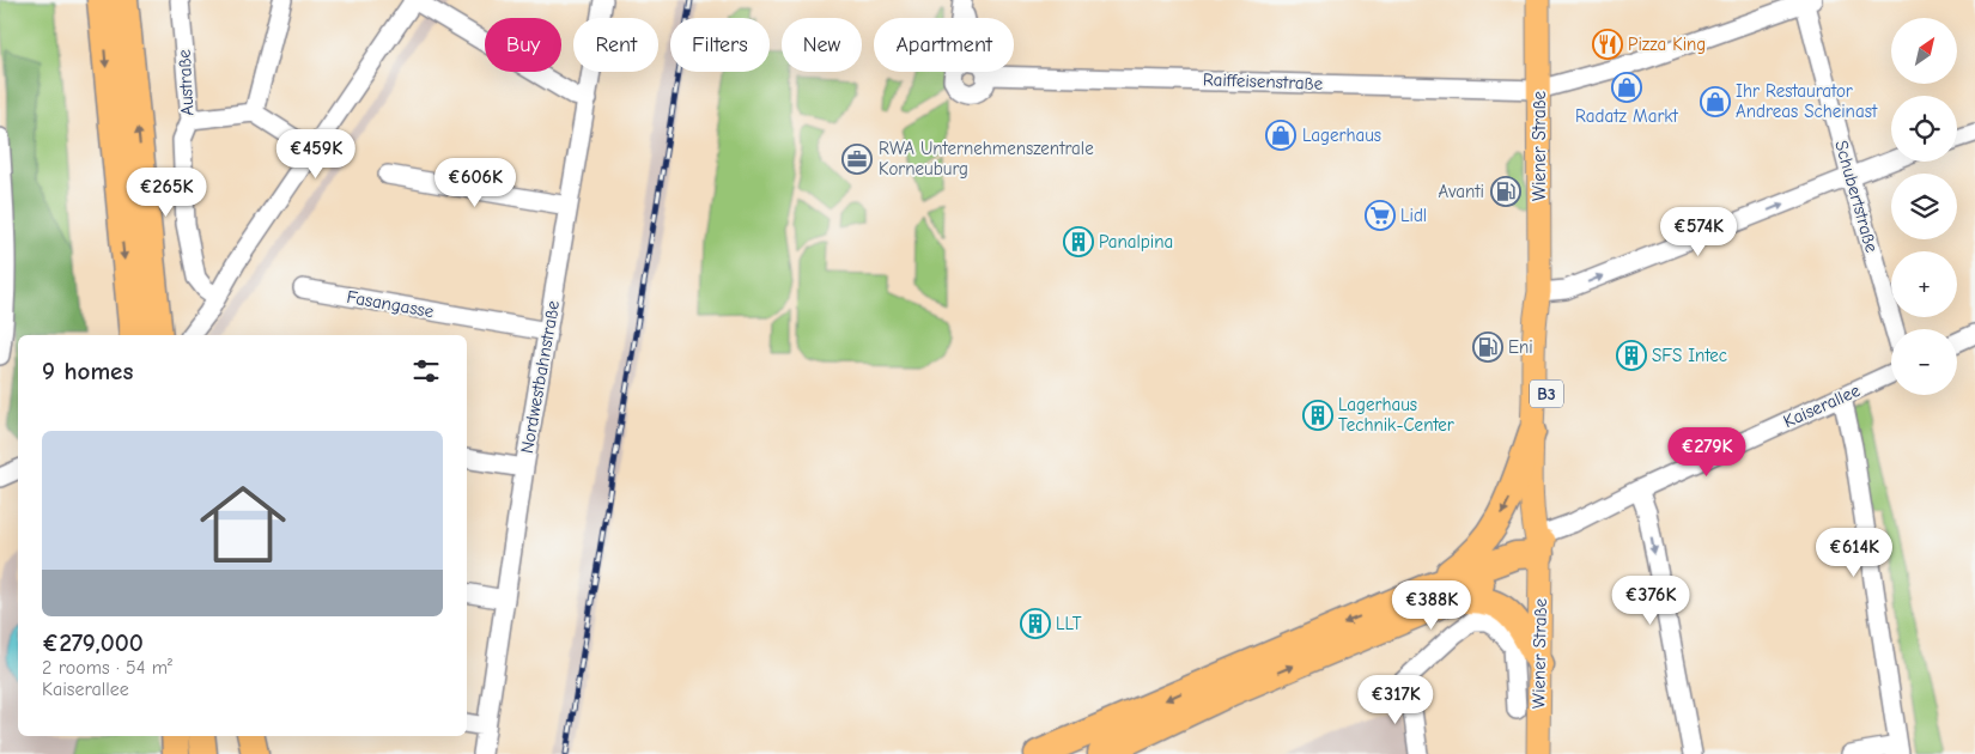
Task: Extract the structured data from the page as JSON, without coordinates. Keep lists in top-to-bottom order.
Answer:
{
  "streets": {
    "main road": ["Wiener Straße", "B3"],
    "street": [
      "Raiffeisenstraße",
      "Austraße",
      "Schubertstraße",
      "Fasangasse",
      "Nordwestbahnstraße",
      "Kaiserallee"
    ]
  },
  "crossings": [
    ["Raiffeisenstraße", "Wiener Straße"],
    ["Raiffeisenstraße", "Schubertstraße"],
    ["Wiener Straße", "Kaiserallee"],
    ["Fasangasse", "Nordwestbahnstraße"]
  ],
  "places": {
    "restaurant": ["Pizza King"],
    "shop": ["Radatz Markt", "Ihr Restaurator Andreas Scheinast", "Lagerhaus"],
    "office": ["RWA Unternehmenszentrale Korneuburg"],
    "fuel station": ["Avanti", "Eni"],
    "supermarket": ["Lidl"],
    "building": [
      "Panalpina",
      "SFS Intec",
      "Lagerhaus Technik-Center",
      "LLT"
    ]
  },
  "north": "top right",
  "page": {
    "map_buttons": ["+", "−"],
    "chip": [
      "Buy",
      "Rent",
      "Filters",
      "New",
      "Apartment"
    ],
    "price": [
      "€459K",
      "€606K",
      "€265K",
      "€574K",
      "€279K",
      "€614K",
      "€376K",
      "€388K",
      "€317K"
    ],
    "heading": "9 homes",
    "list": [
      {
        "name": "€279,000",
        "note": "2 rooms · 54 m² · Kaiserallee"
      }
    ]
  }
}
